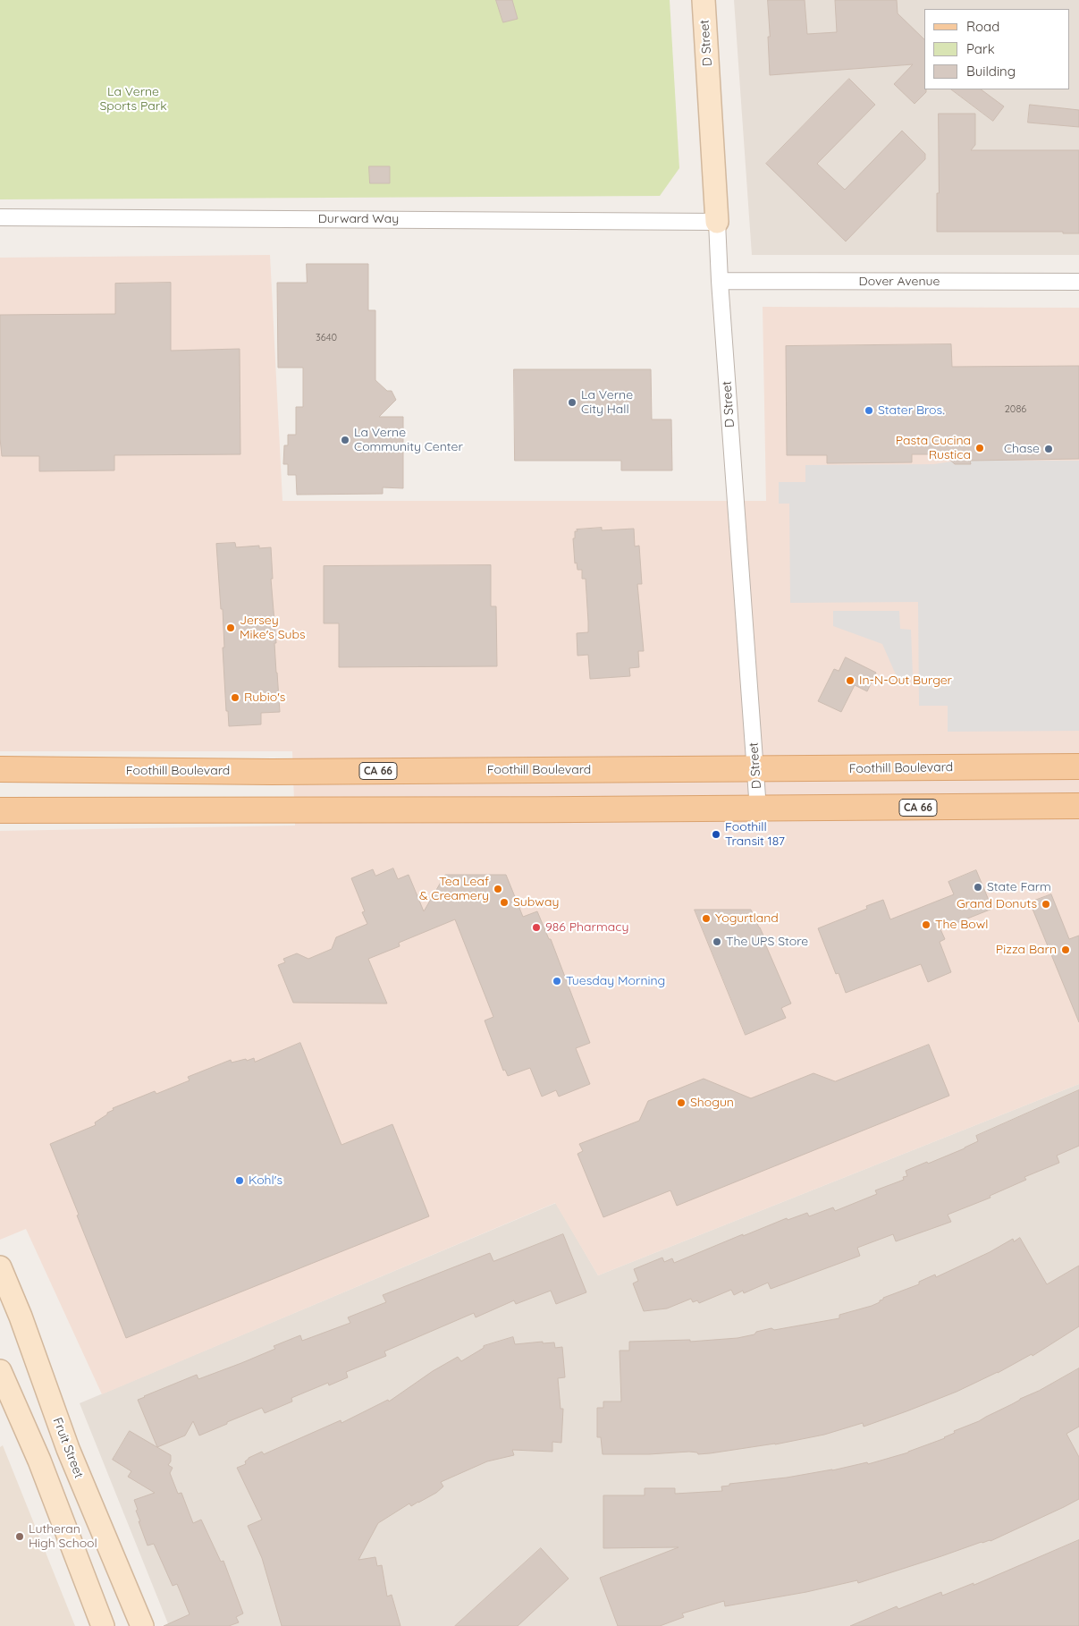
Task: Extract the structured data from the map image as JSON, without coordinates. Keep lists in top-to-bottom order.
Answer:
{
  "streets": {
    "main road": [
      "D Street",
      "Foothill Boulevard",
      "CA 66",
      "Fruit Street"
    ],
    "street": ["Durward Way", "Dover Avenue"]
  },
  "crossings": [
    ["D Street", "Durward Way"],
    ["D Street", "Dover Avenue"],
    ["D Street", "Foothill Boulevard"],
    ["D Street", "CA 66"]
  ],
  "parks": ["La Verne Sports Park"],
  "places": [
    "La Verne City Hall",
    "Stater Bros.",
    "La Verne Community Center",
    "Pasta Cucina Rustica",
    "Chase",
    "Jersey Mike's Subs",
    "In-N-Out Burger",
    "Rubio's",
    "Foothill Transit 187",
    "State Farm",
    "Tea Leaf & Creamery",
    "Subway",
    "Grand Donuts",
    "Yogurtland",
    "The Bowl",
    "986 Pharmacy",
    "The UPS Store",
    "Pizza Barn",
    "Tuesday Morning",
    "Shogun",
    "Kohl's",
    "Lutheran High School"
  ],
  "house_numbers": ["3640", "2086"],
  "legend": ["Road", "Park", "Building"]
}
